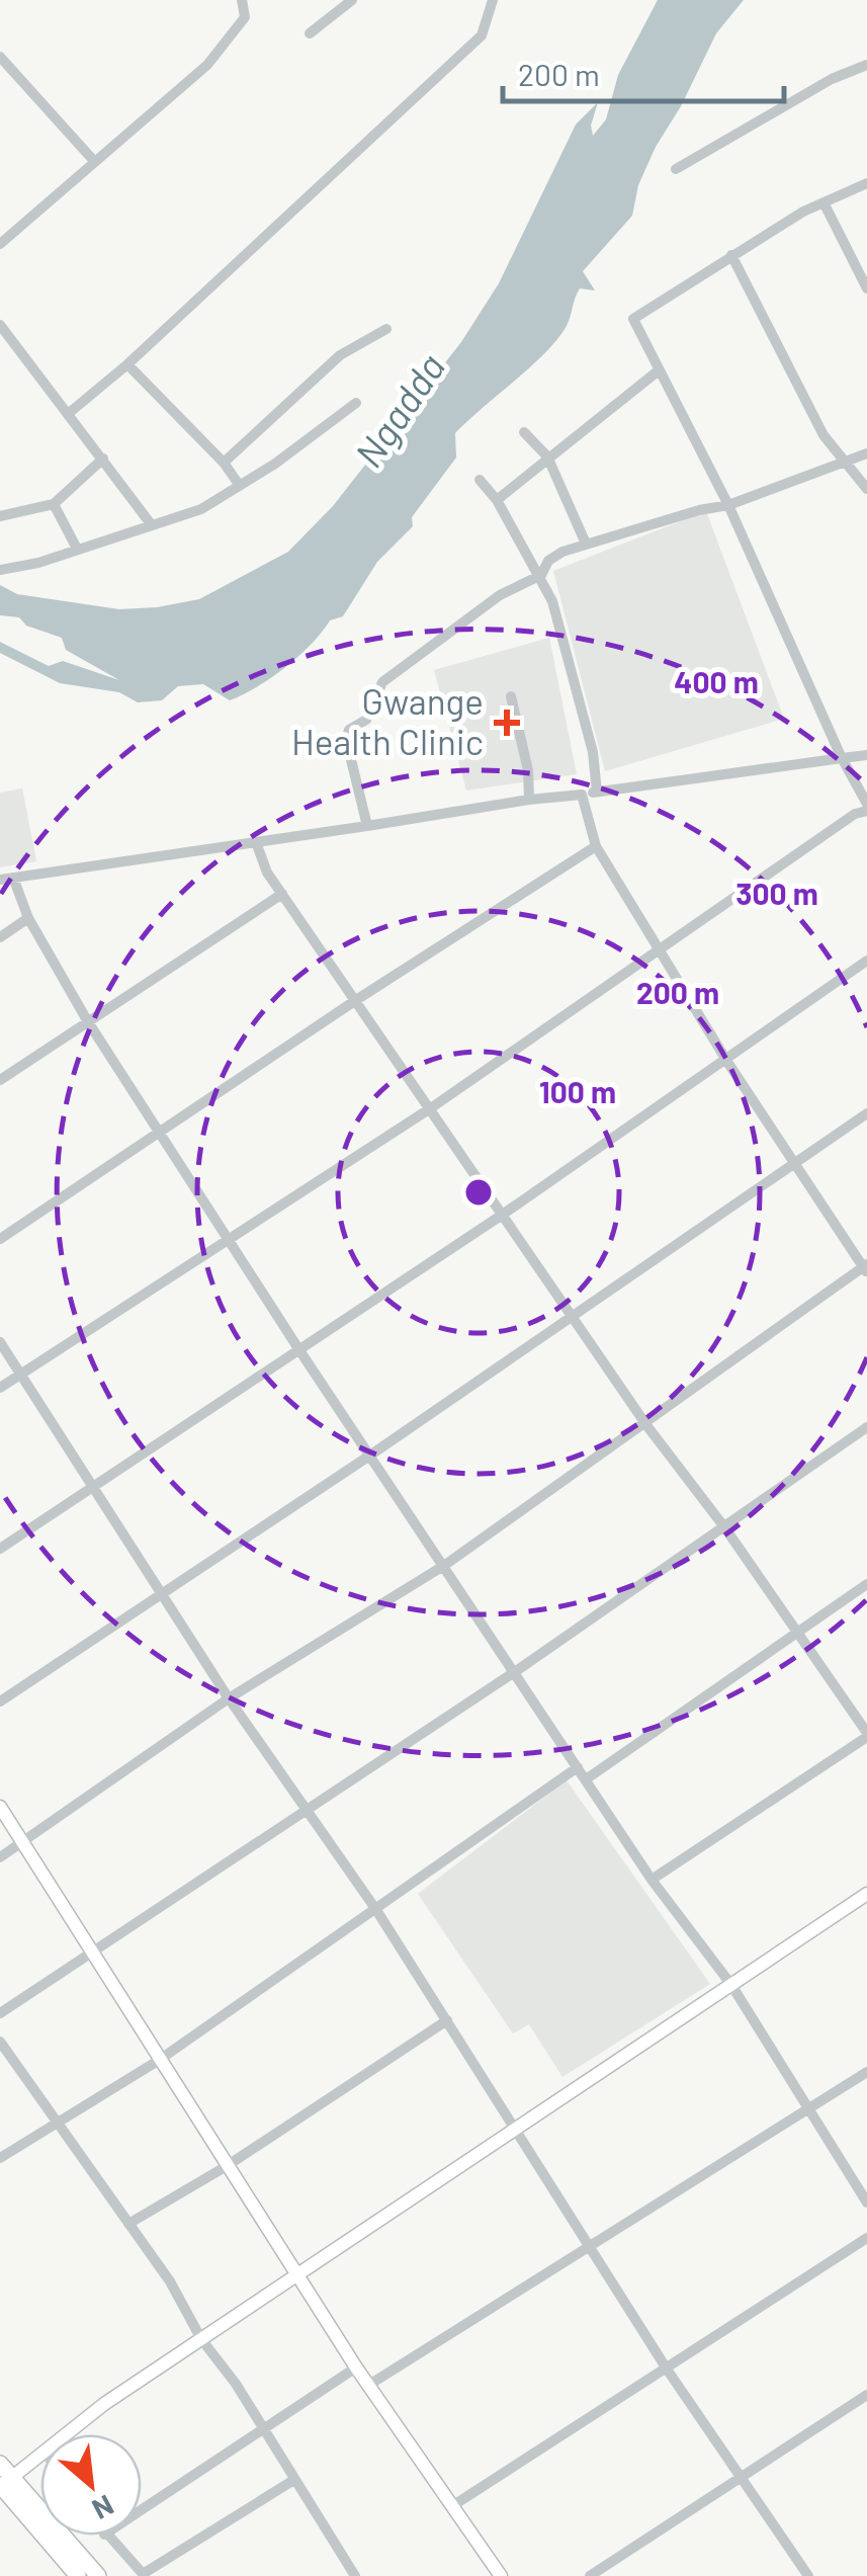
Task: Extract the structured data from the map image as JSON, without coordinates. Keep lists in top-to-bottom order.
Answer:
{
  "water": ["Ngadda"],
  "places": {
    "health": ["Gwange Health Clinic"]
  },
  "scale_bar": "200 m",
  "north": "bottom right",
  "rings": [
    "400 m",
    "300 m",
    "200 m",
    "100 m"
  ]
}
